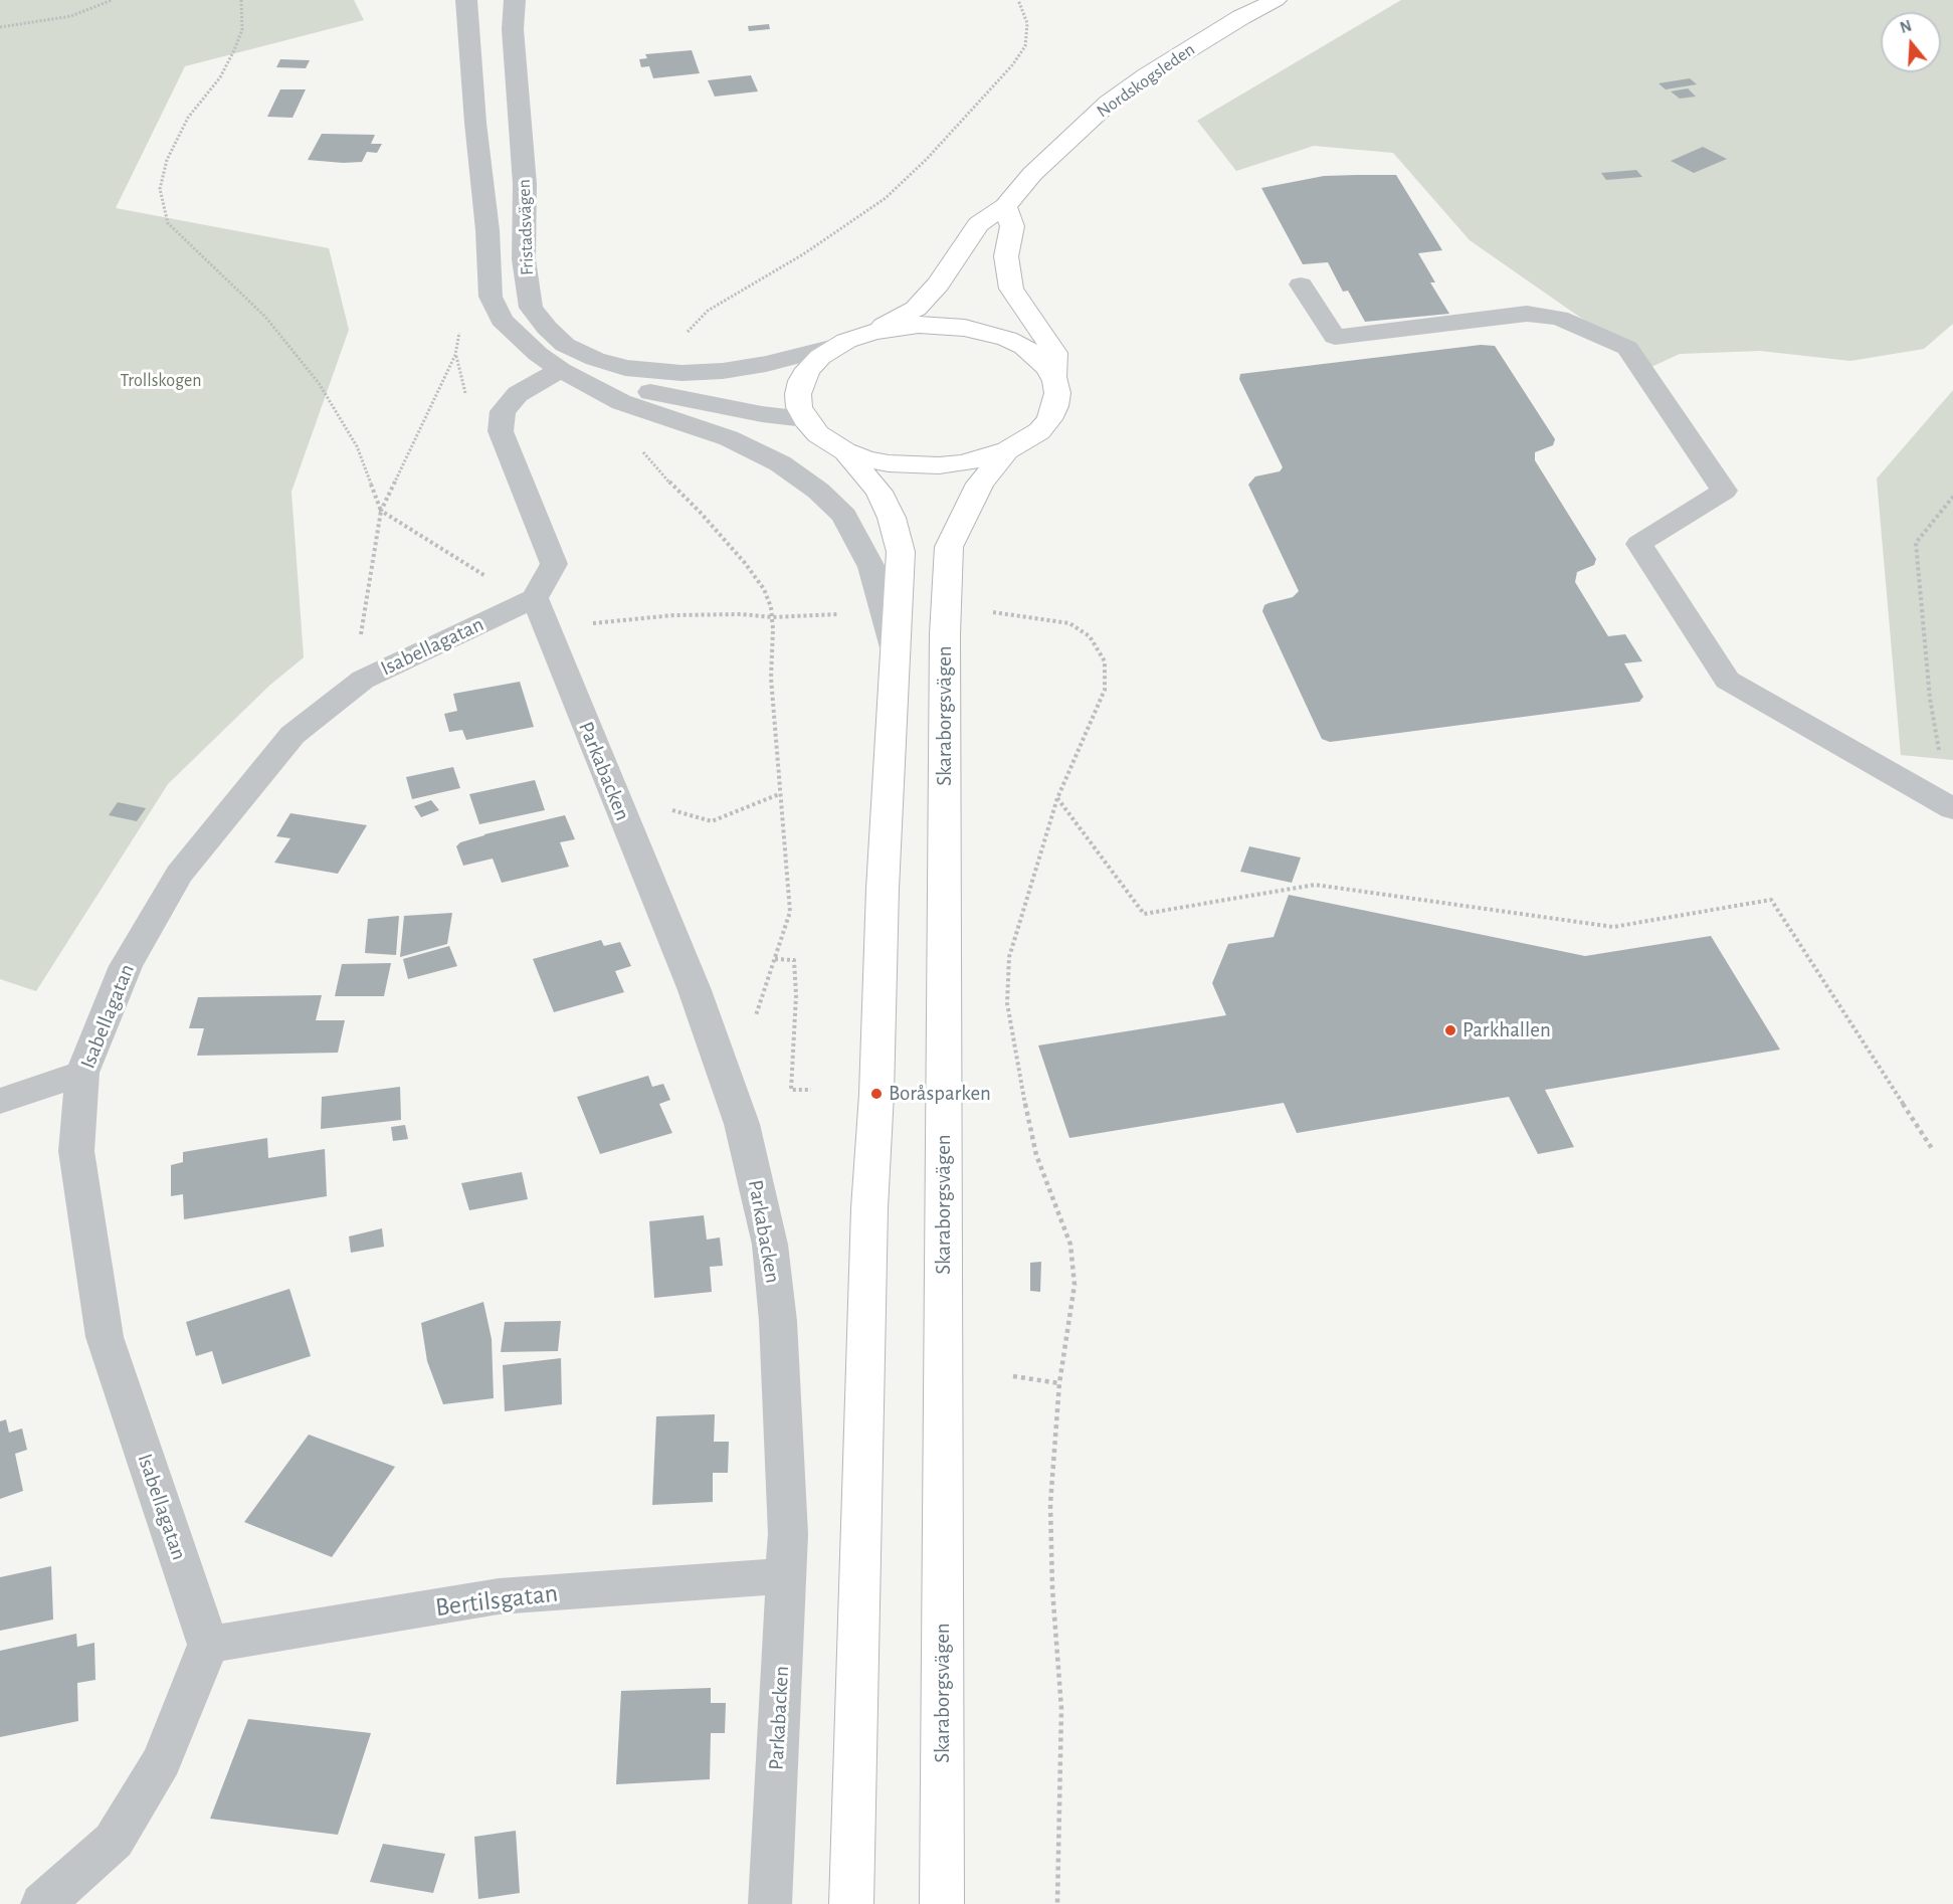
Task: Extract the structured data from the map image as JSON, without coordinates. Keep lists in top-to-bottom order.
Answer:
{
  "streets": {
    "main road": ["Nordskogsleden", "Skaraborgsvägen"],
    "street": [
      "Fristadsvägen",
      "Isabellagatan",
      "Parkabacken",
      "Bertilsgatan"
    ]
  },
  "crossings": [
    ["Nordskogsleden", "Fristadsvägen"],
    ["Nordskogsleden", "Skaraborgsvägen"],
    ["Fristadsvägen", "Skaraborgsvägen"],
    ["Isabellagatan", "Parkabacken"],
    ["Isabellagatan", "Bertilsgatan"],
    ["Parkabacken", "Bertilsgatan"]
  ],
  "parks": ["Trollskogen"],
  "places": ["Parkhallen", "Boråsparken"],
  "north": "top"
}
